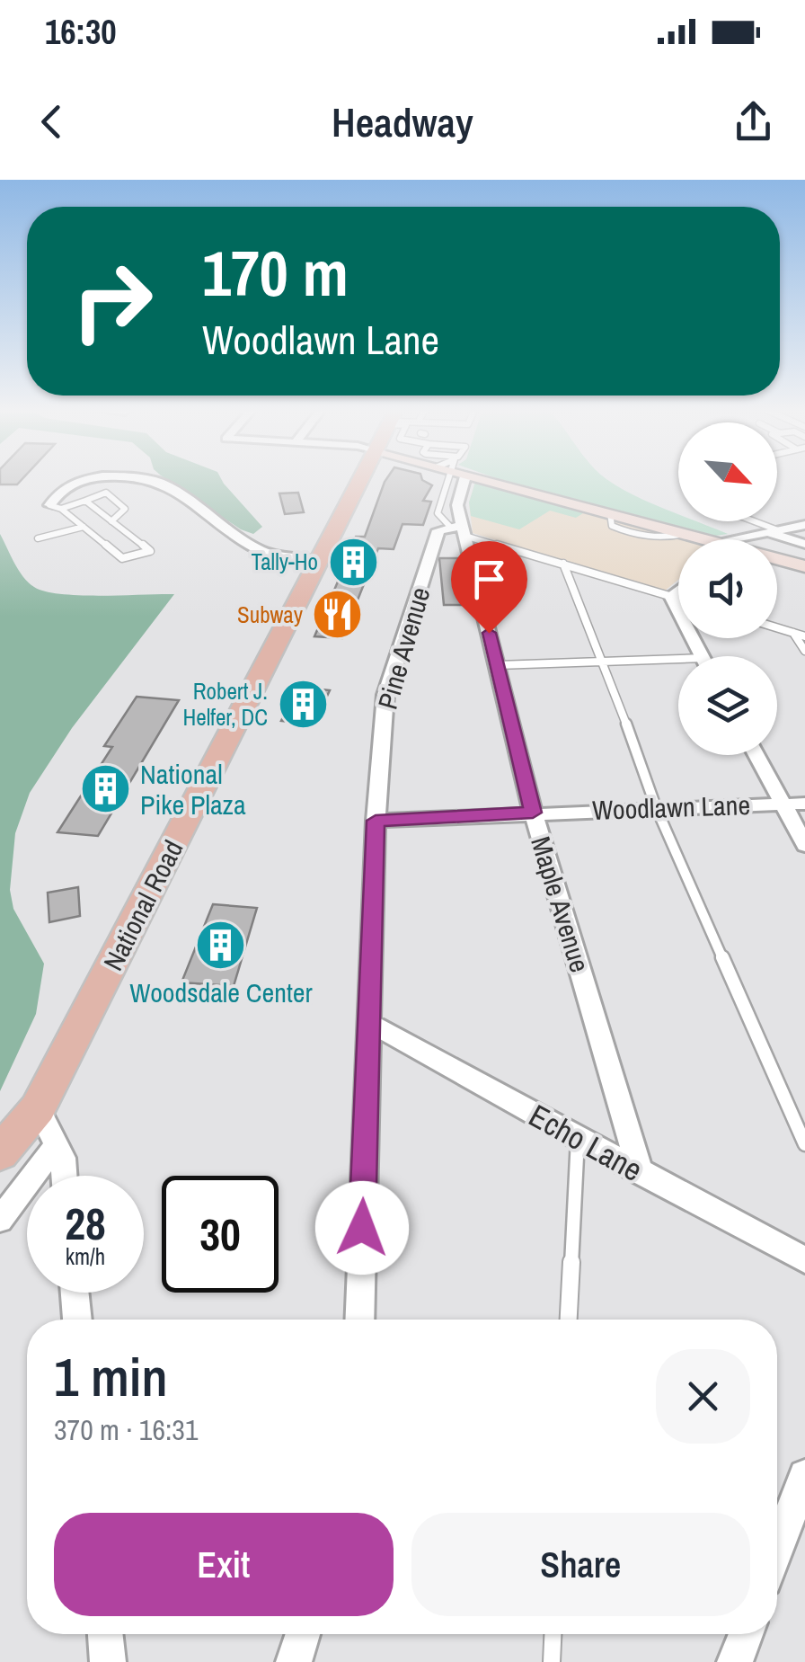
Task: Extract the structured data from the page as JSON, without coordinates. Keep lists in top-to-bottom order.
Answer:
{
  "streets": {
    "main road": ["National Road"],
    "street": [
      "Pine Avenue",
      "Woodlawn Lane",
      "Maple Avenue",
      "Echo Lane"
    ]
  },
  "crossings": [
    ["Pine Avenue", "Woodlawn Lane"],
    ["Pine Avenue", "Maple Avenue"],
    ["Pine Avenue", "Echo Lane"],
    ["Woodlawn Lane", "Maple Avenue"],
    ["Maple Avenue", "Echo Lane"]
  ],
  "places": {
    "building": [
      "Tally-Ho",
      "Robert J. Helfer, DC",
      "National Pike Plaza",
      "Woodsdale Center"
    ],
    "restaurant": ["Subway"]
  },
  "north": "bottom right",
  "page": {
    "status": "16:30",
    "header": "Headway",
    "turn": ["170 m", "Woodlawn Lane"],
    "speed": "28 km/h",
    "limit": "30",
    "heading": ["1 min", "370 m · 16:31"],
    "buttons": ["Exit", "Share"]
  }
}
